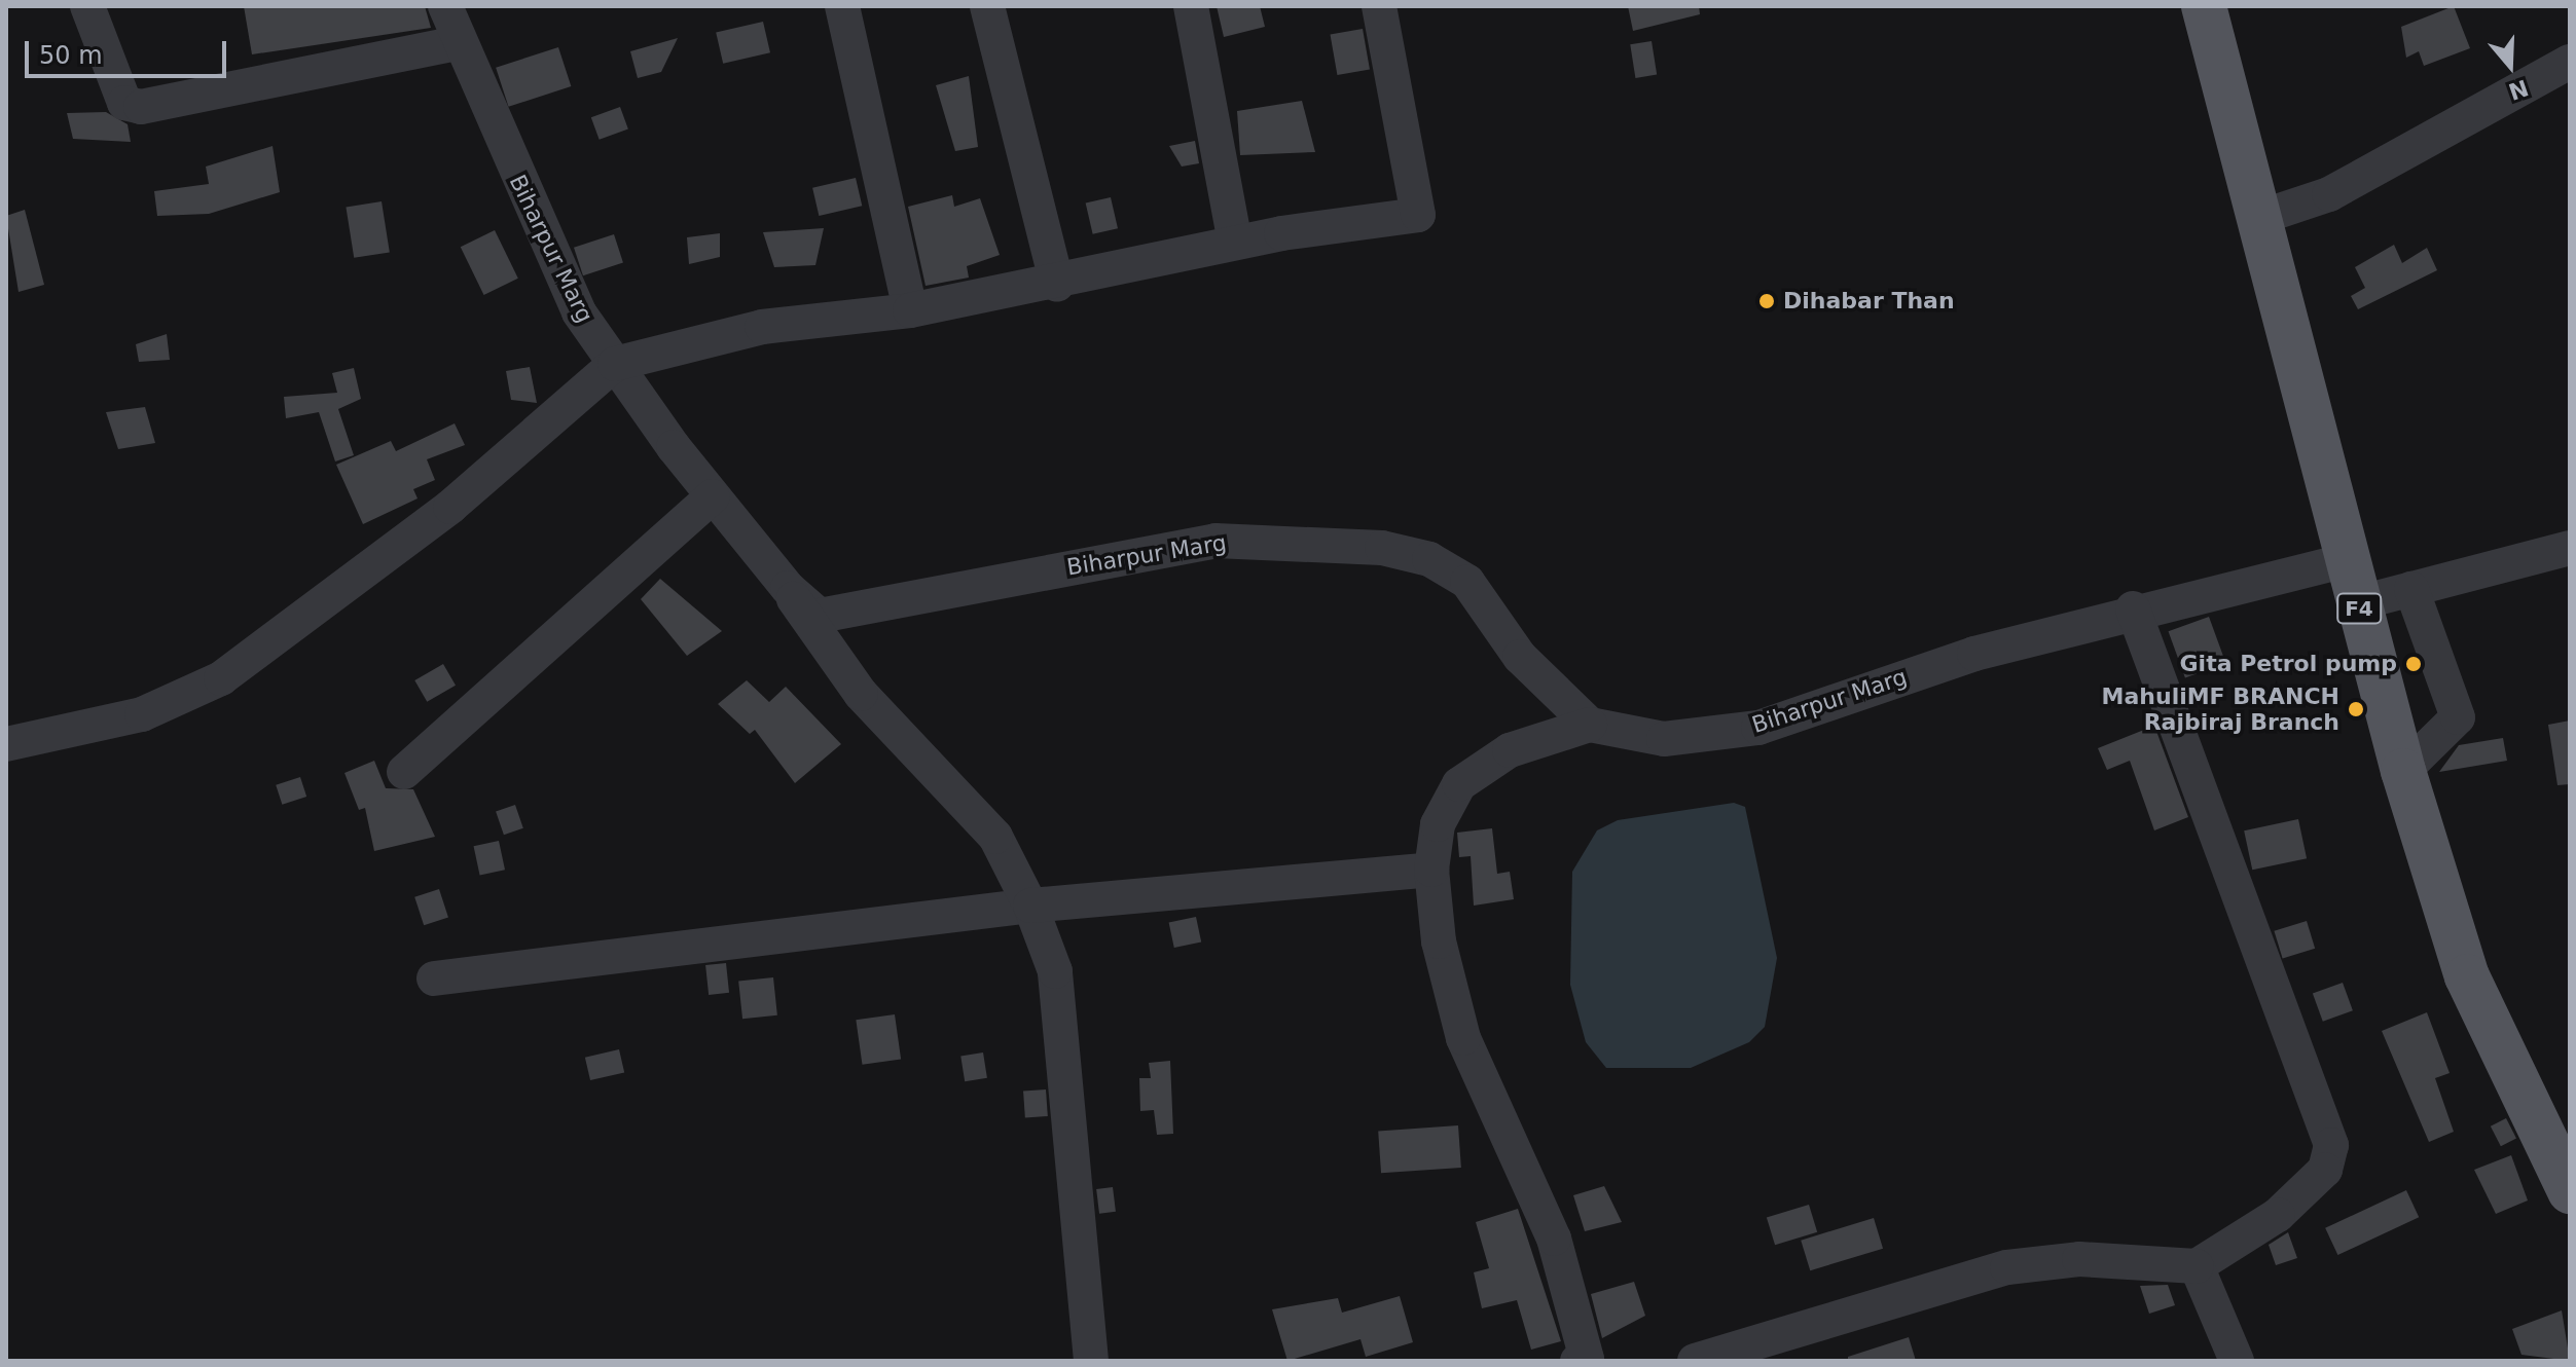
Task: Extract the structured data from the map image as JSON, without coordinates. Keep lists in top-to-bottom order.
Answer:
{
  "streets": {
    "main road": ["F4"],
    "street": ["Biharpur Marg"]
  },
  "crossings": [
    ["Biharpur Marg", "F4"]
  ],
  "places": ["Dihabar Than", "Gita Petrol pump", "MahuliMF BRANCH Rajbiraj Branch"],
  "scale_bar": "50 m",
  "north": "bottom"
}
